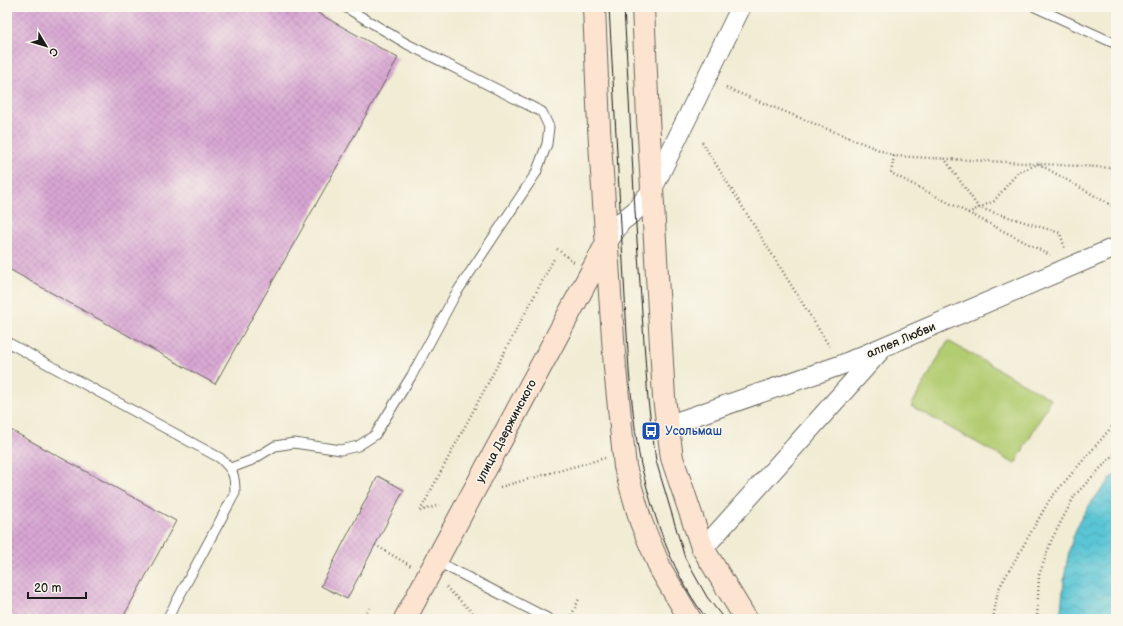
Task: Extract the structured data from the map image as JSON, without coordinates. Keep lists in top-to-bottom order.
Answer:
{
  "streets": {
    "main road": ["улица Дзержинского"],
    "street": ["аллея Любви"]
  },
  "places": {
    "bus stop": ["Усольмаш"]
  },
  "scale_bar": "20 m",
  "north": "bottom right"
}
